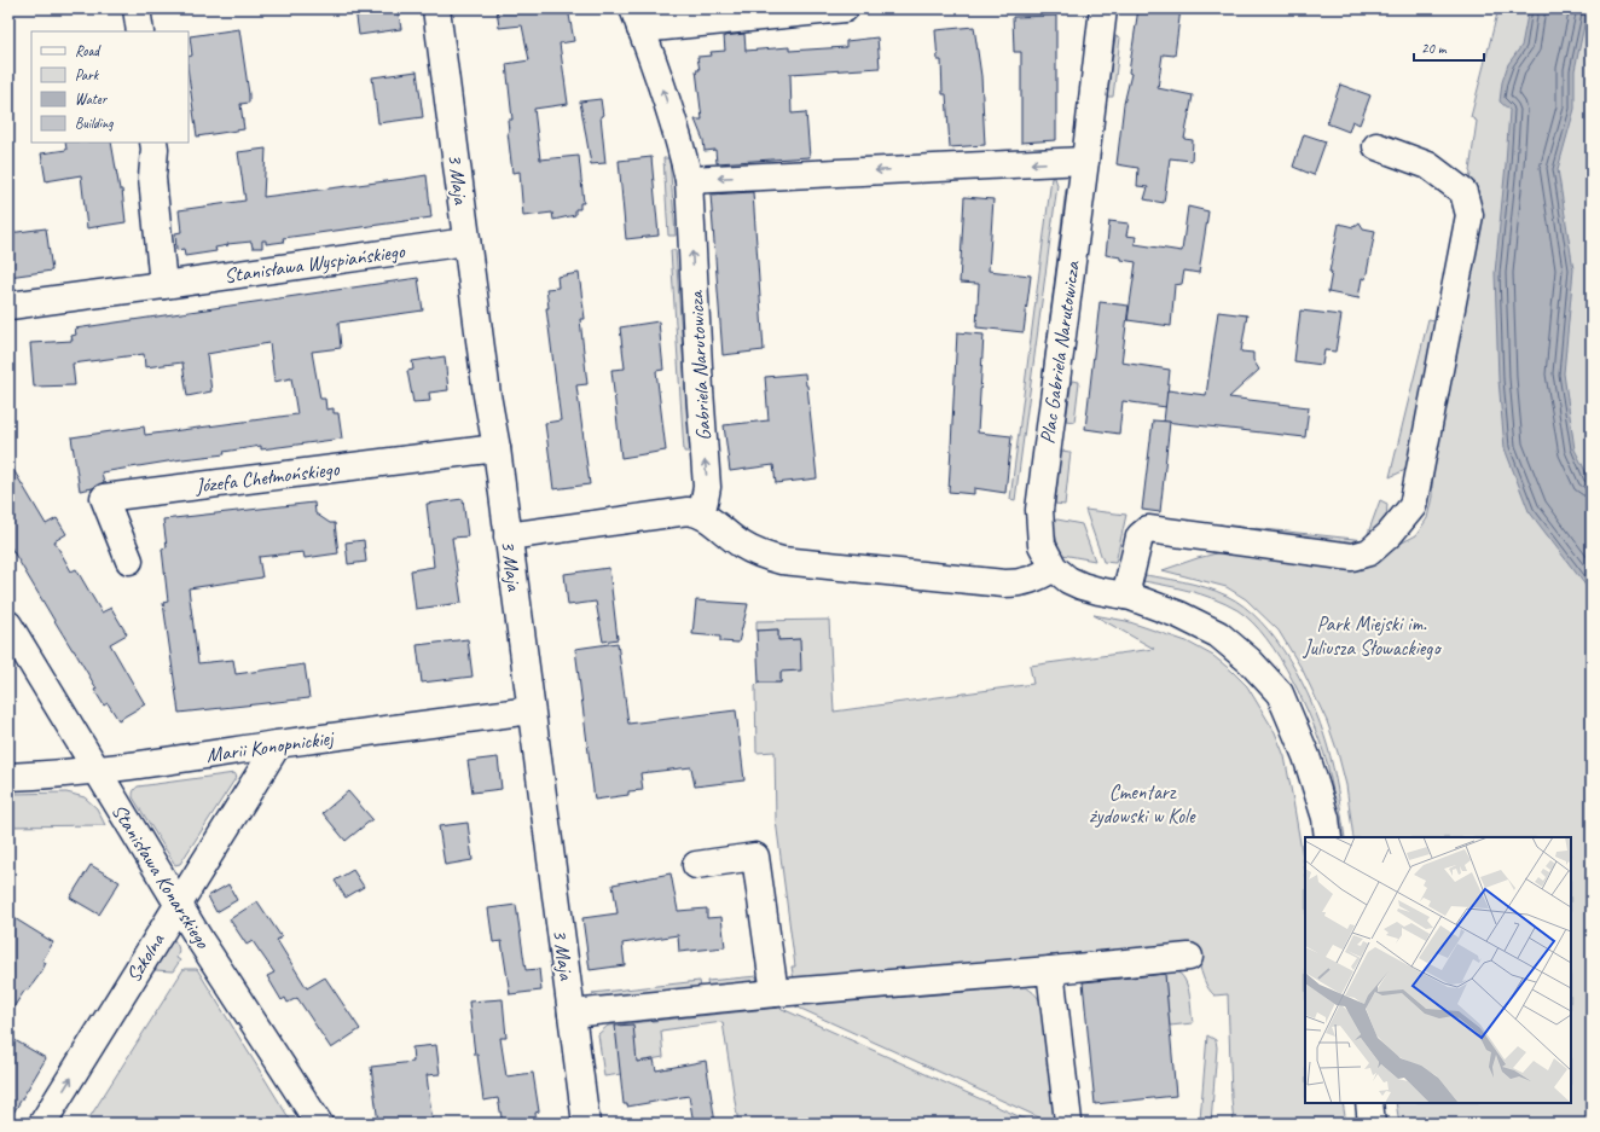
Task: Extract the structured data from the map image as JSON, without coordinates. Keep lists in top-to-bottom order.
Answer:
{
  "streets": {
    "street": [
      "3 Maja",
      "Stanisława Wyspiańskiego",
      "Plac Gabriela Narutowicza",
      "Gabriela Narutowicza",
      "Józefa Chełmońskiego",
      "Marii Konopnickiej",
      "Stanisława Konarskiego",
      "Szkolna"
    ]
  },
  "crossings": [
    ["3 Maja", "Stanisława Wyspiańskiego"],
    ["3 Maja", "Józefa Chełmońskiego"],
    ["3 Maja", "Marii Konopnickiej"],
    ["Marii Konopnickiej", "Stanisława Konarskiego"],
    ["Marii Konopnickiej", "Szkolna"],
    ["Stanisława Konarskiego", "Szkolna"]
  ],
  "one_way": ["Gabriela Narutowicza", "Szkolna"],
  "parks": ["Park Miejski im. Juliusza Słowackiego", "Cmentarz żydowski w Kole"],
  "legend": [
    "Road",
    "Park",
    "Water",
    "Building"
  ],
  "scale_bar": "20 m"
}
